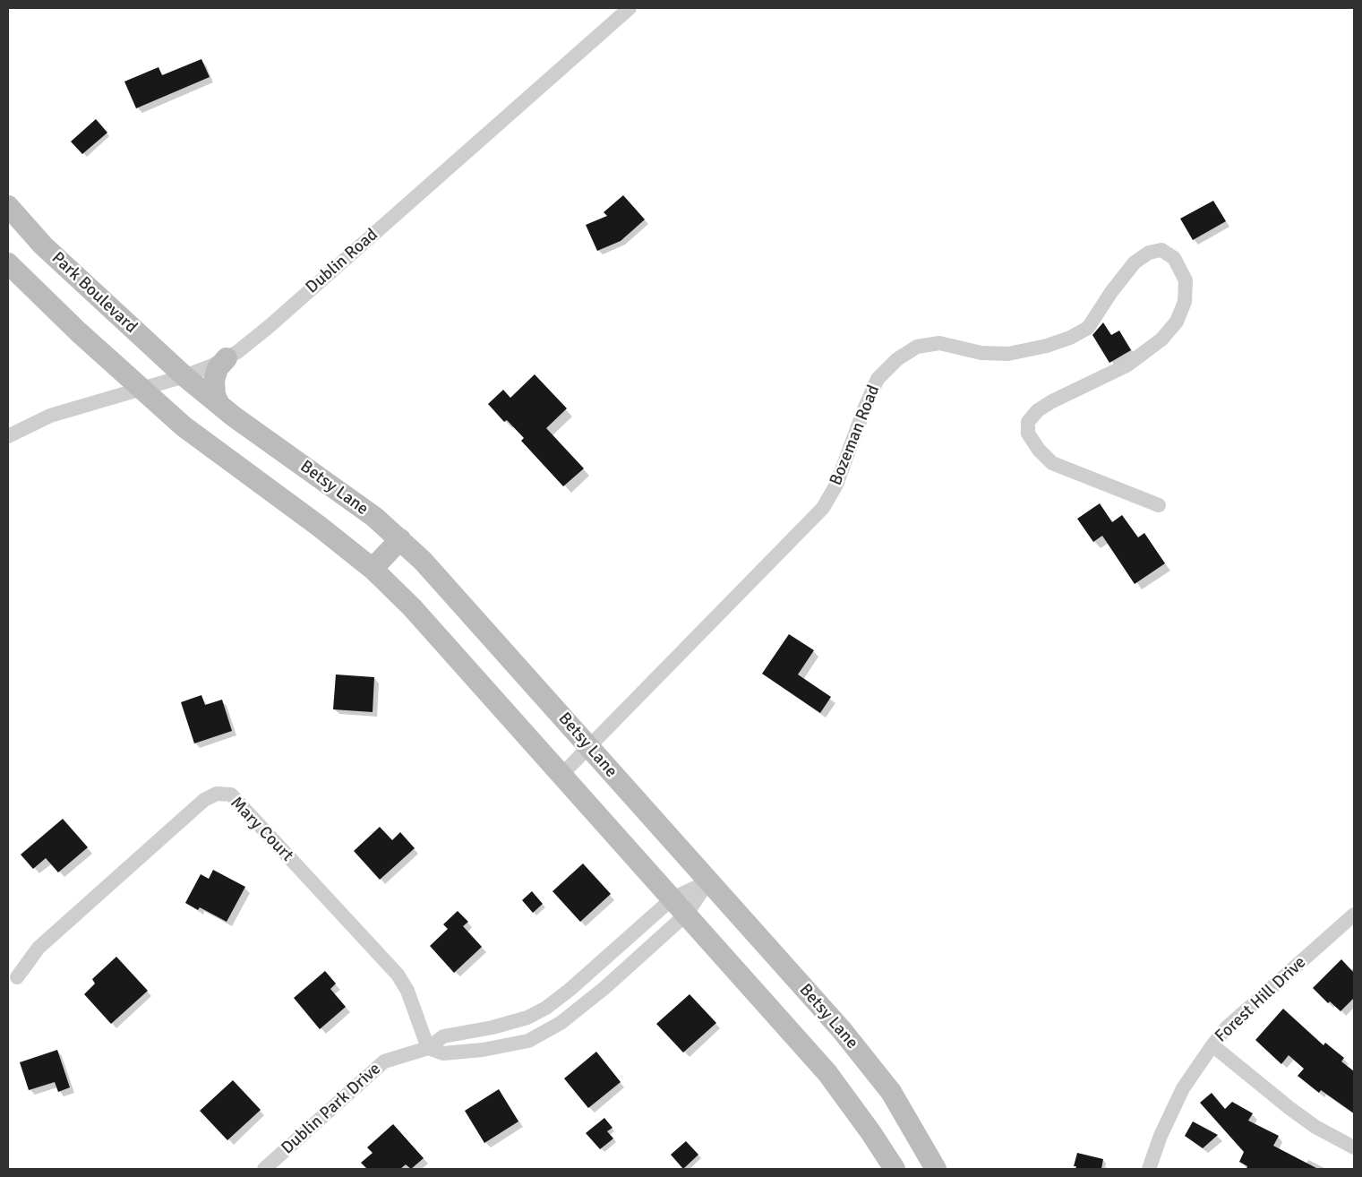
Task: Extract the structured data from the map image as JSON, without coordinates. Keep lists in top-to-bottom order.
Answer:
{
  "streets": {
    "main road": ["Park Boulevard", "Betsy Lane"],
    "street": [
      "Dublin Road",
      "Bozeman Road",
      "Mary Court",
      "Forest Hill Drive",
      "Dublin Park Drive"
    ]
  },
  "crossings": [
    ["Dublin Road", "Park Boulevard"],
    ["Dublin Road", "Betsy Lane"],
    ["Park Boulevard", "Betsy Lane"],
    ["Bozeman Road", "Betsy Lane"],
    ["Betsy Lane", "Dublin Park Drive"],
    ["Mary Court", "Dublin Park Drive"]
  ]
}
